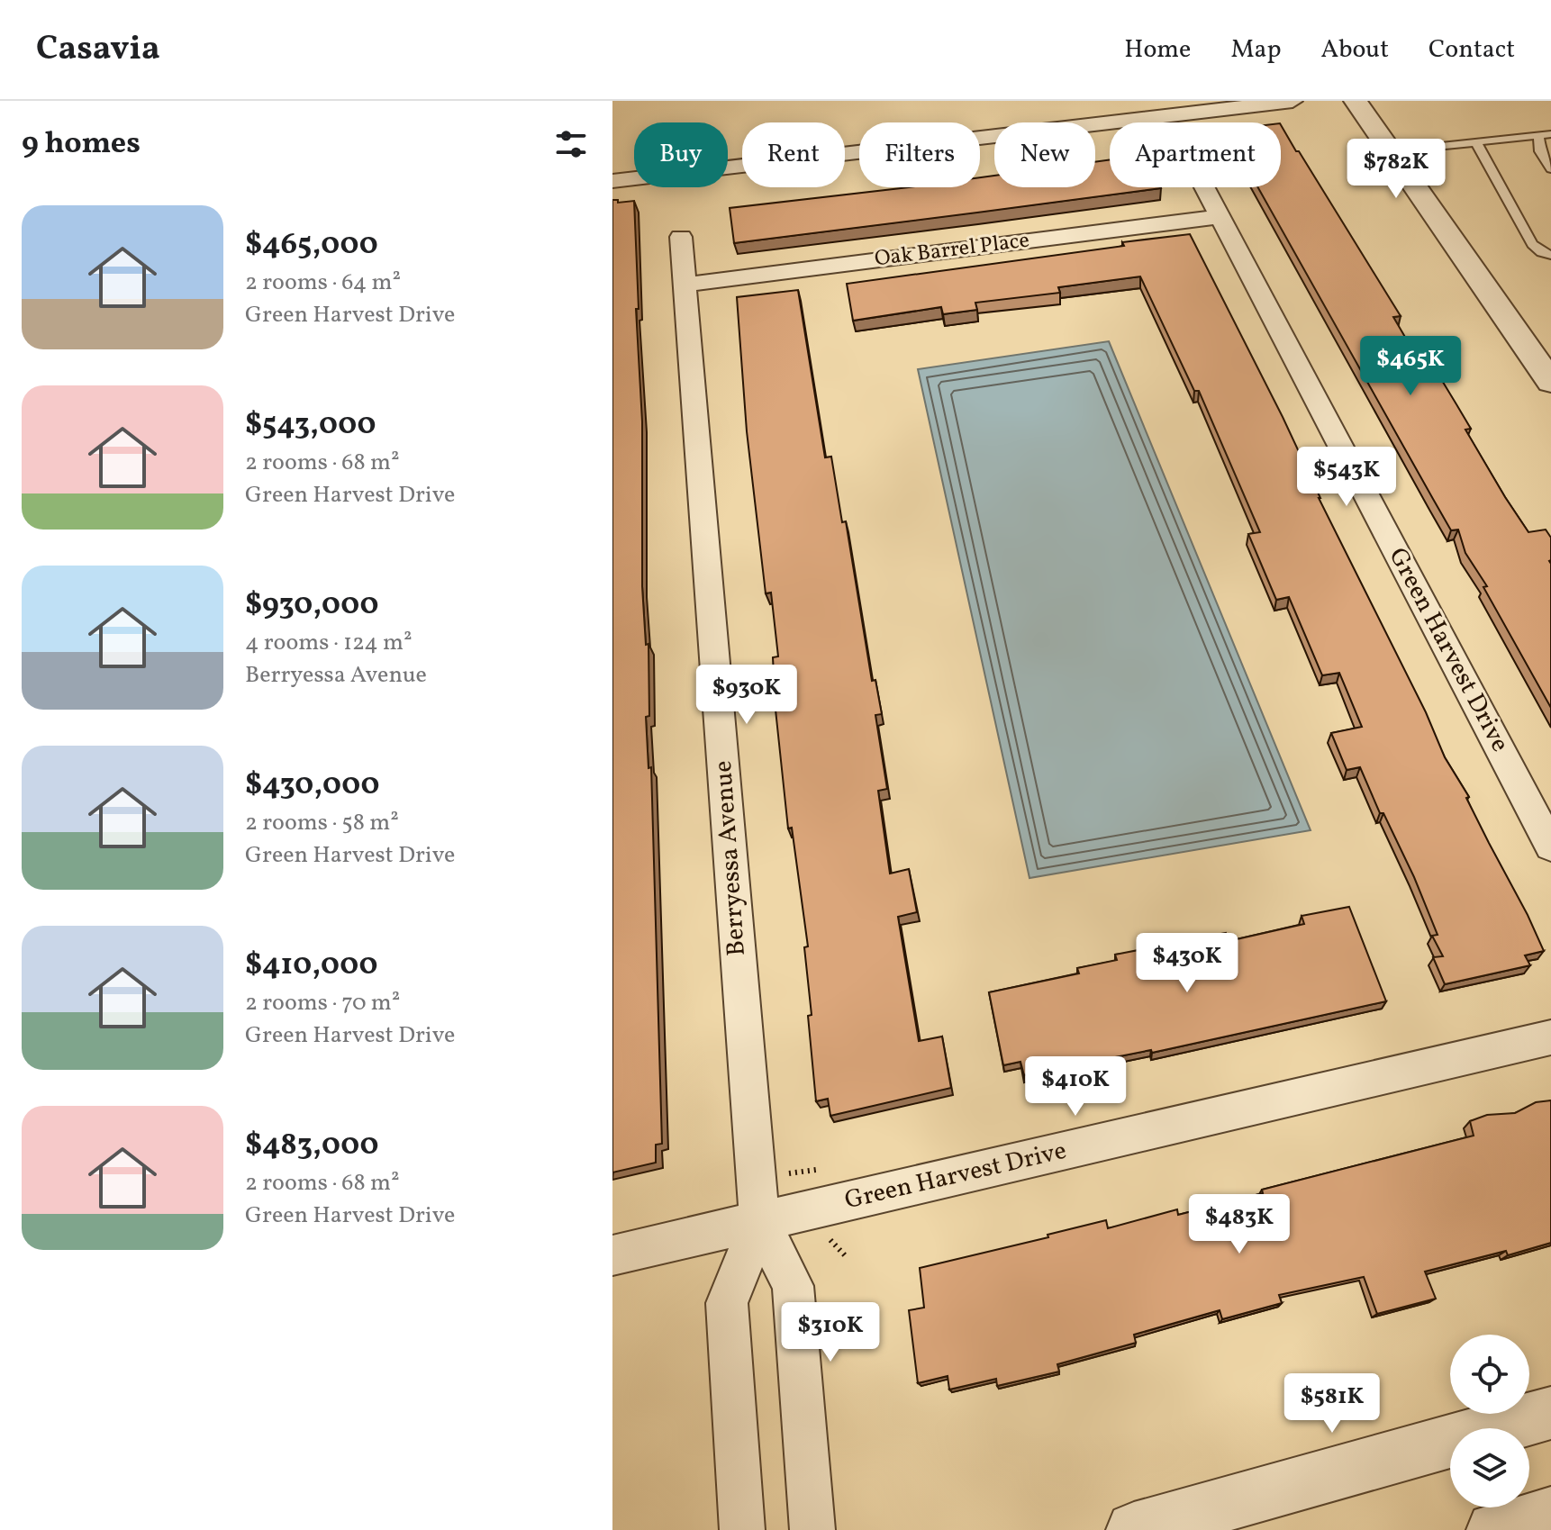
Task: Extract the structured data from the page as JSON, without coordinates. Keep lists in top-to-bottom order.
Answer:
{
  "streets": {
    "street": ["Oak Barrel Place", "Green Harvest Drive", "Berryessa Avenue"]
  },
  "crossings": [
    ["Oak Barrel Place", "Green Harvest Drive"],
    ["Oak Barrel Place", "Berryessa Avenue"],
    ["Green Harvest Drive", "Berryessa Avenue"]
  ],
  "page": {
    "header": "Casavia",
    "nav": [
      "Home",
      "Map",
      "About",
      "Contact"
    ],
    "heading": "9 homes",
    "chip": [
      "Buy",
      "Rent",
      "Filters",
      "New",
      "Apartment"
    ],
    "price": [
      "$782K",
      "$465K",
      "$543K",
      "$930K",
      "$430K",
      "$410K",
      "$483K",
      "$310K",
      "$581K"
    ],
    "list": [
      {
        "name": "$465,000",
        "note": "2 rooms · 64 m² · Green Harvest Drive"
      },
      {
        "name": "$543,000",
        "note": "2 rooms · 68 m² · Green Harvest Drive"
      },
      {
        "name": "$930,000",
        "note": "4 rooms · 124 m² · Berryessa Avenue"
      },
      {
        "name": "$430,000",
        "note": "2 rooms · 58 m² · Green Harvest Drive"
      },
      {
        "name": "$410,000",
        "note": "2 rooms · 70 m² · Green Harvest Drive"
      },
      {
        "name": "$483,000",
        "note": "2 rooms · 68 m² · Green Harvest Drive"
      }
    ]
  }
}
